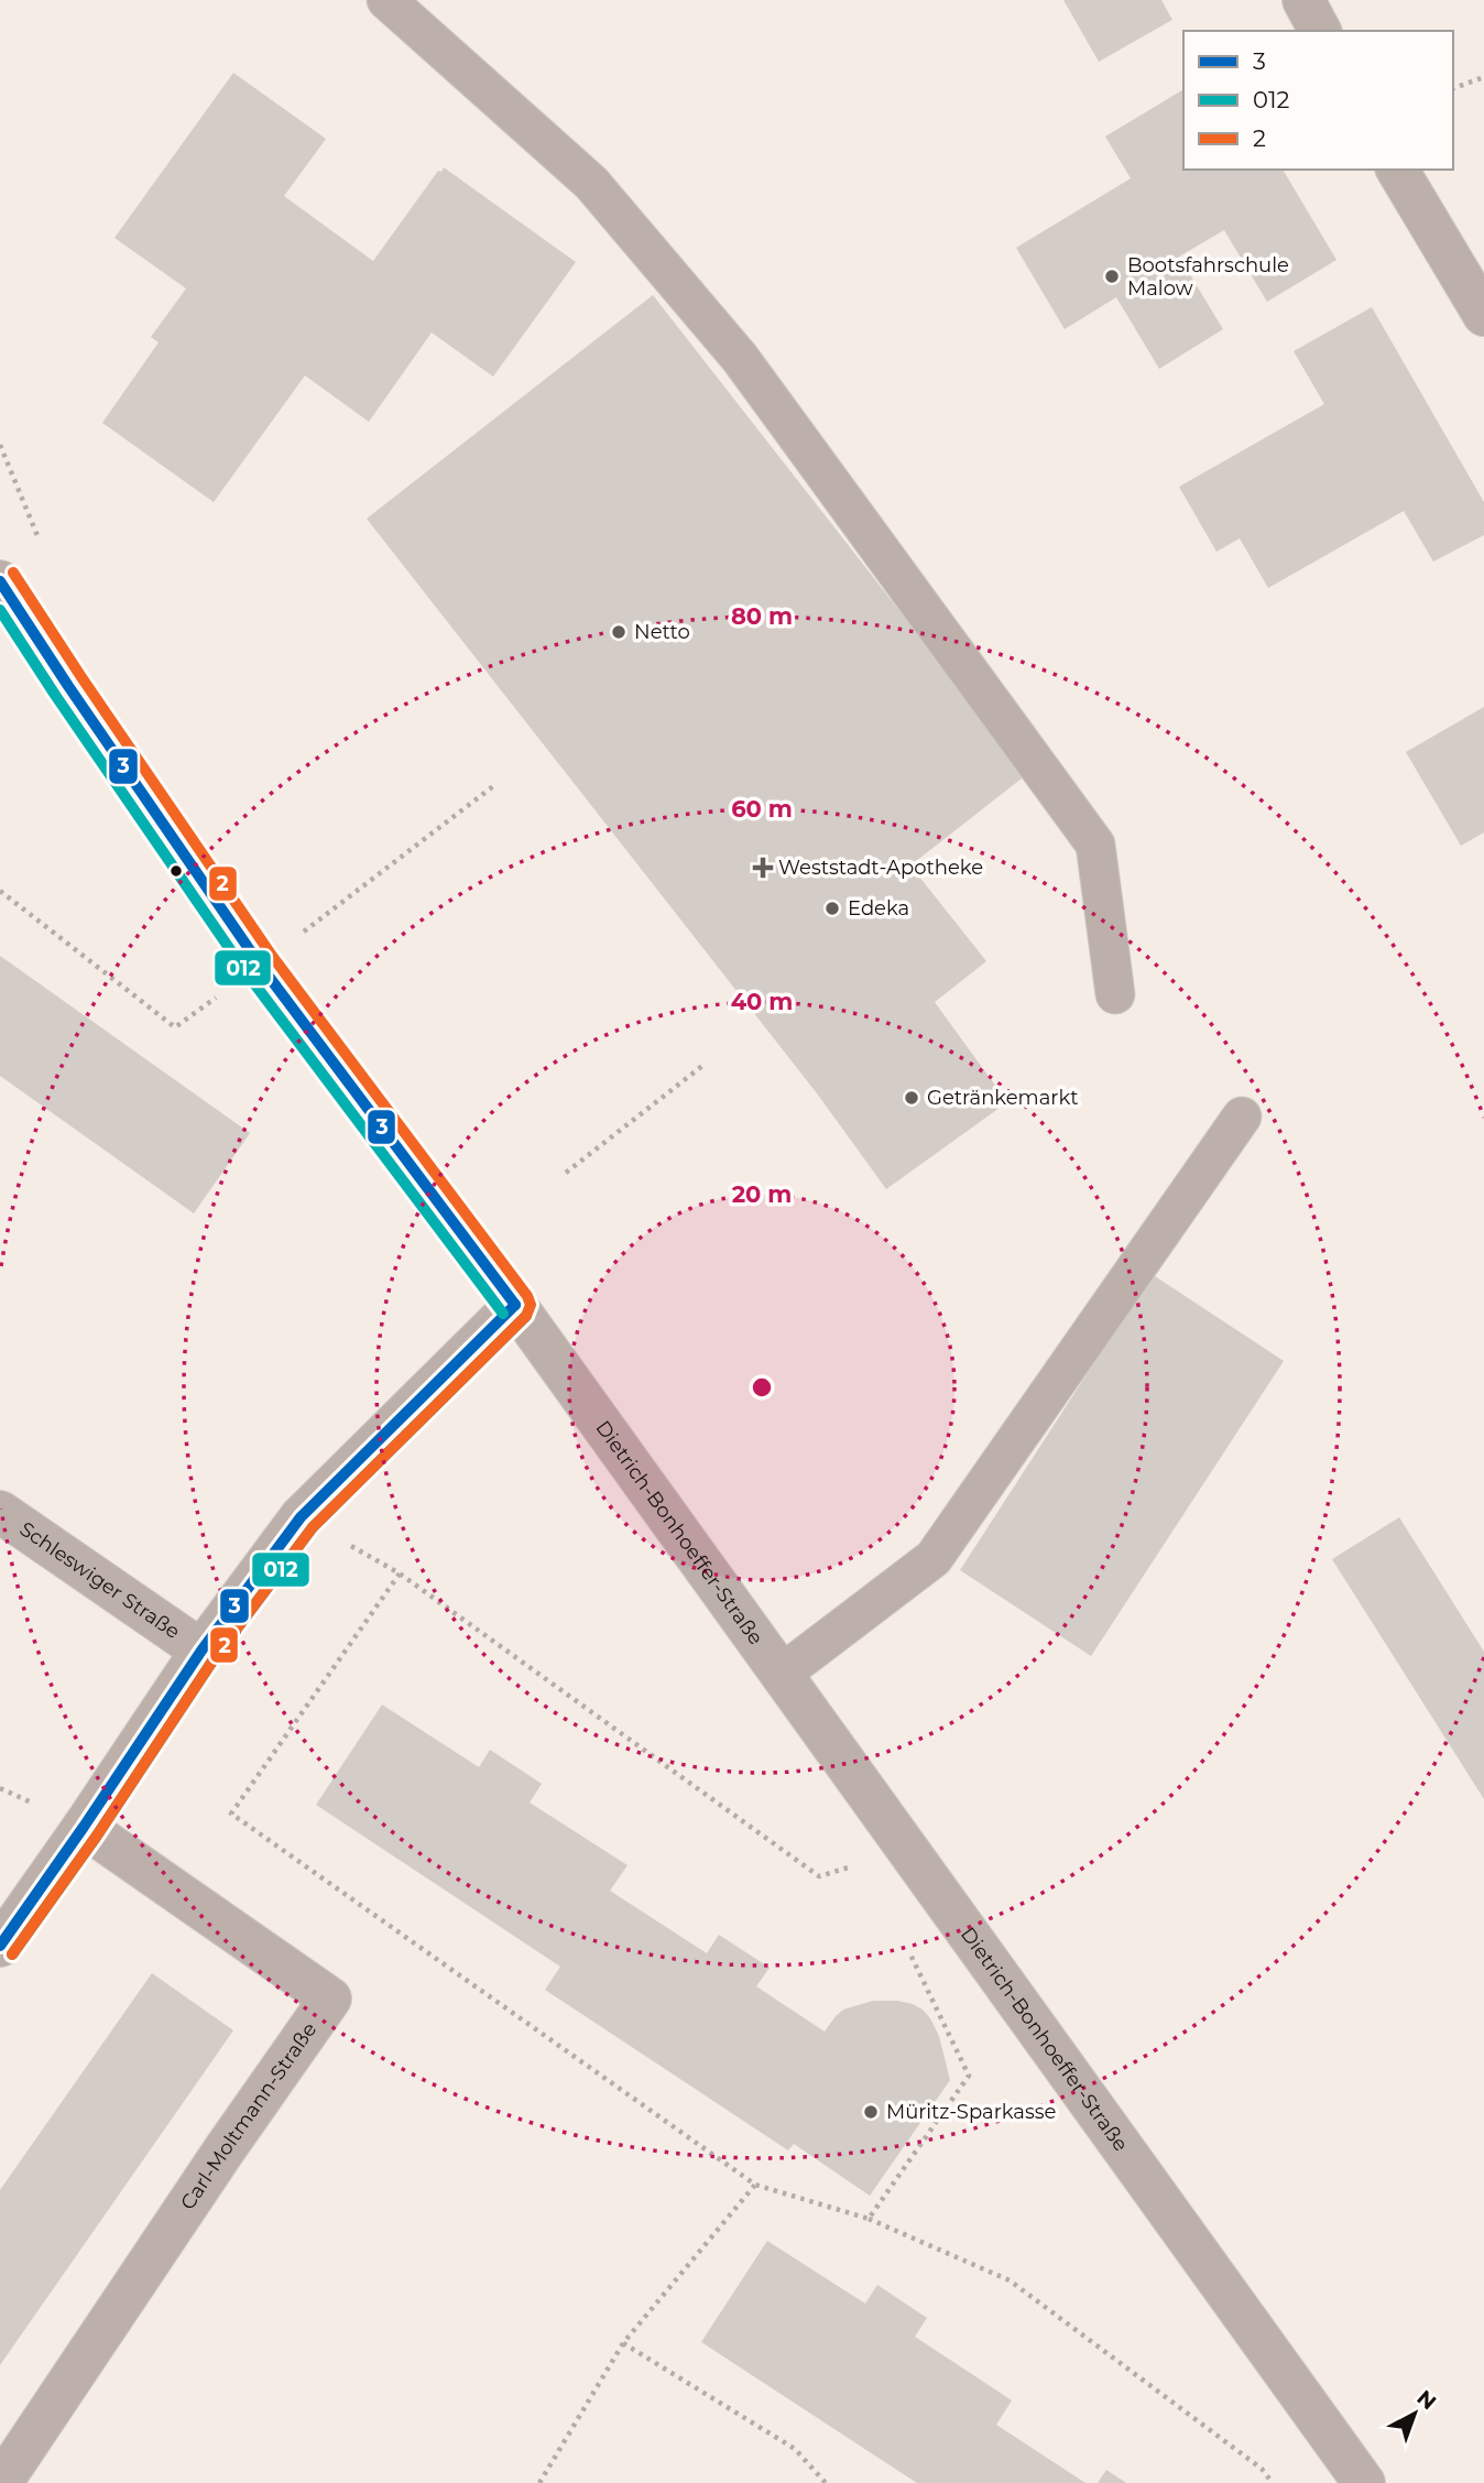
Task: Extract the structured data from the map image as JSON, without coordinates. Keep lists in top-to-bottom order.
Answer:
{
  "streets": {
    "street": ["Dietrich-Bonhoeffer-Straße", "Schleswiger Straße", "Carl-Moltmann-Straße"]
  },
  "places": {
    "other": [
      "Bootsfahrschule Malow",
      "Netto",
      "Edeka",
      "Getränkemarkt",
      "Müritz-Sparkasse"
    ],
    "health": ["Weststadt-Apotheke"]
  },
  "lines": ["transit line 2", "transit line 3", "transit line 012"],
  "legend": ["3", "012", "2"],
  "north": "top right",
  "rings": [
    "80 m",
    "60 m",
    "40 m",
    "20 m"
  ]
}
